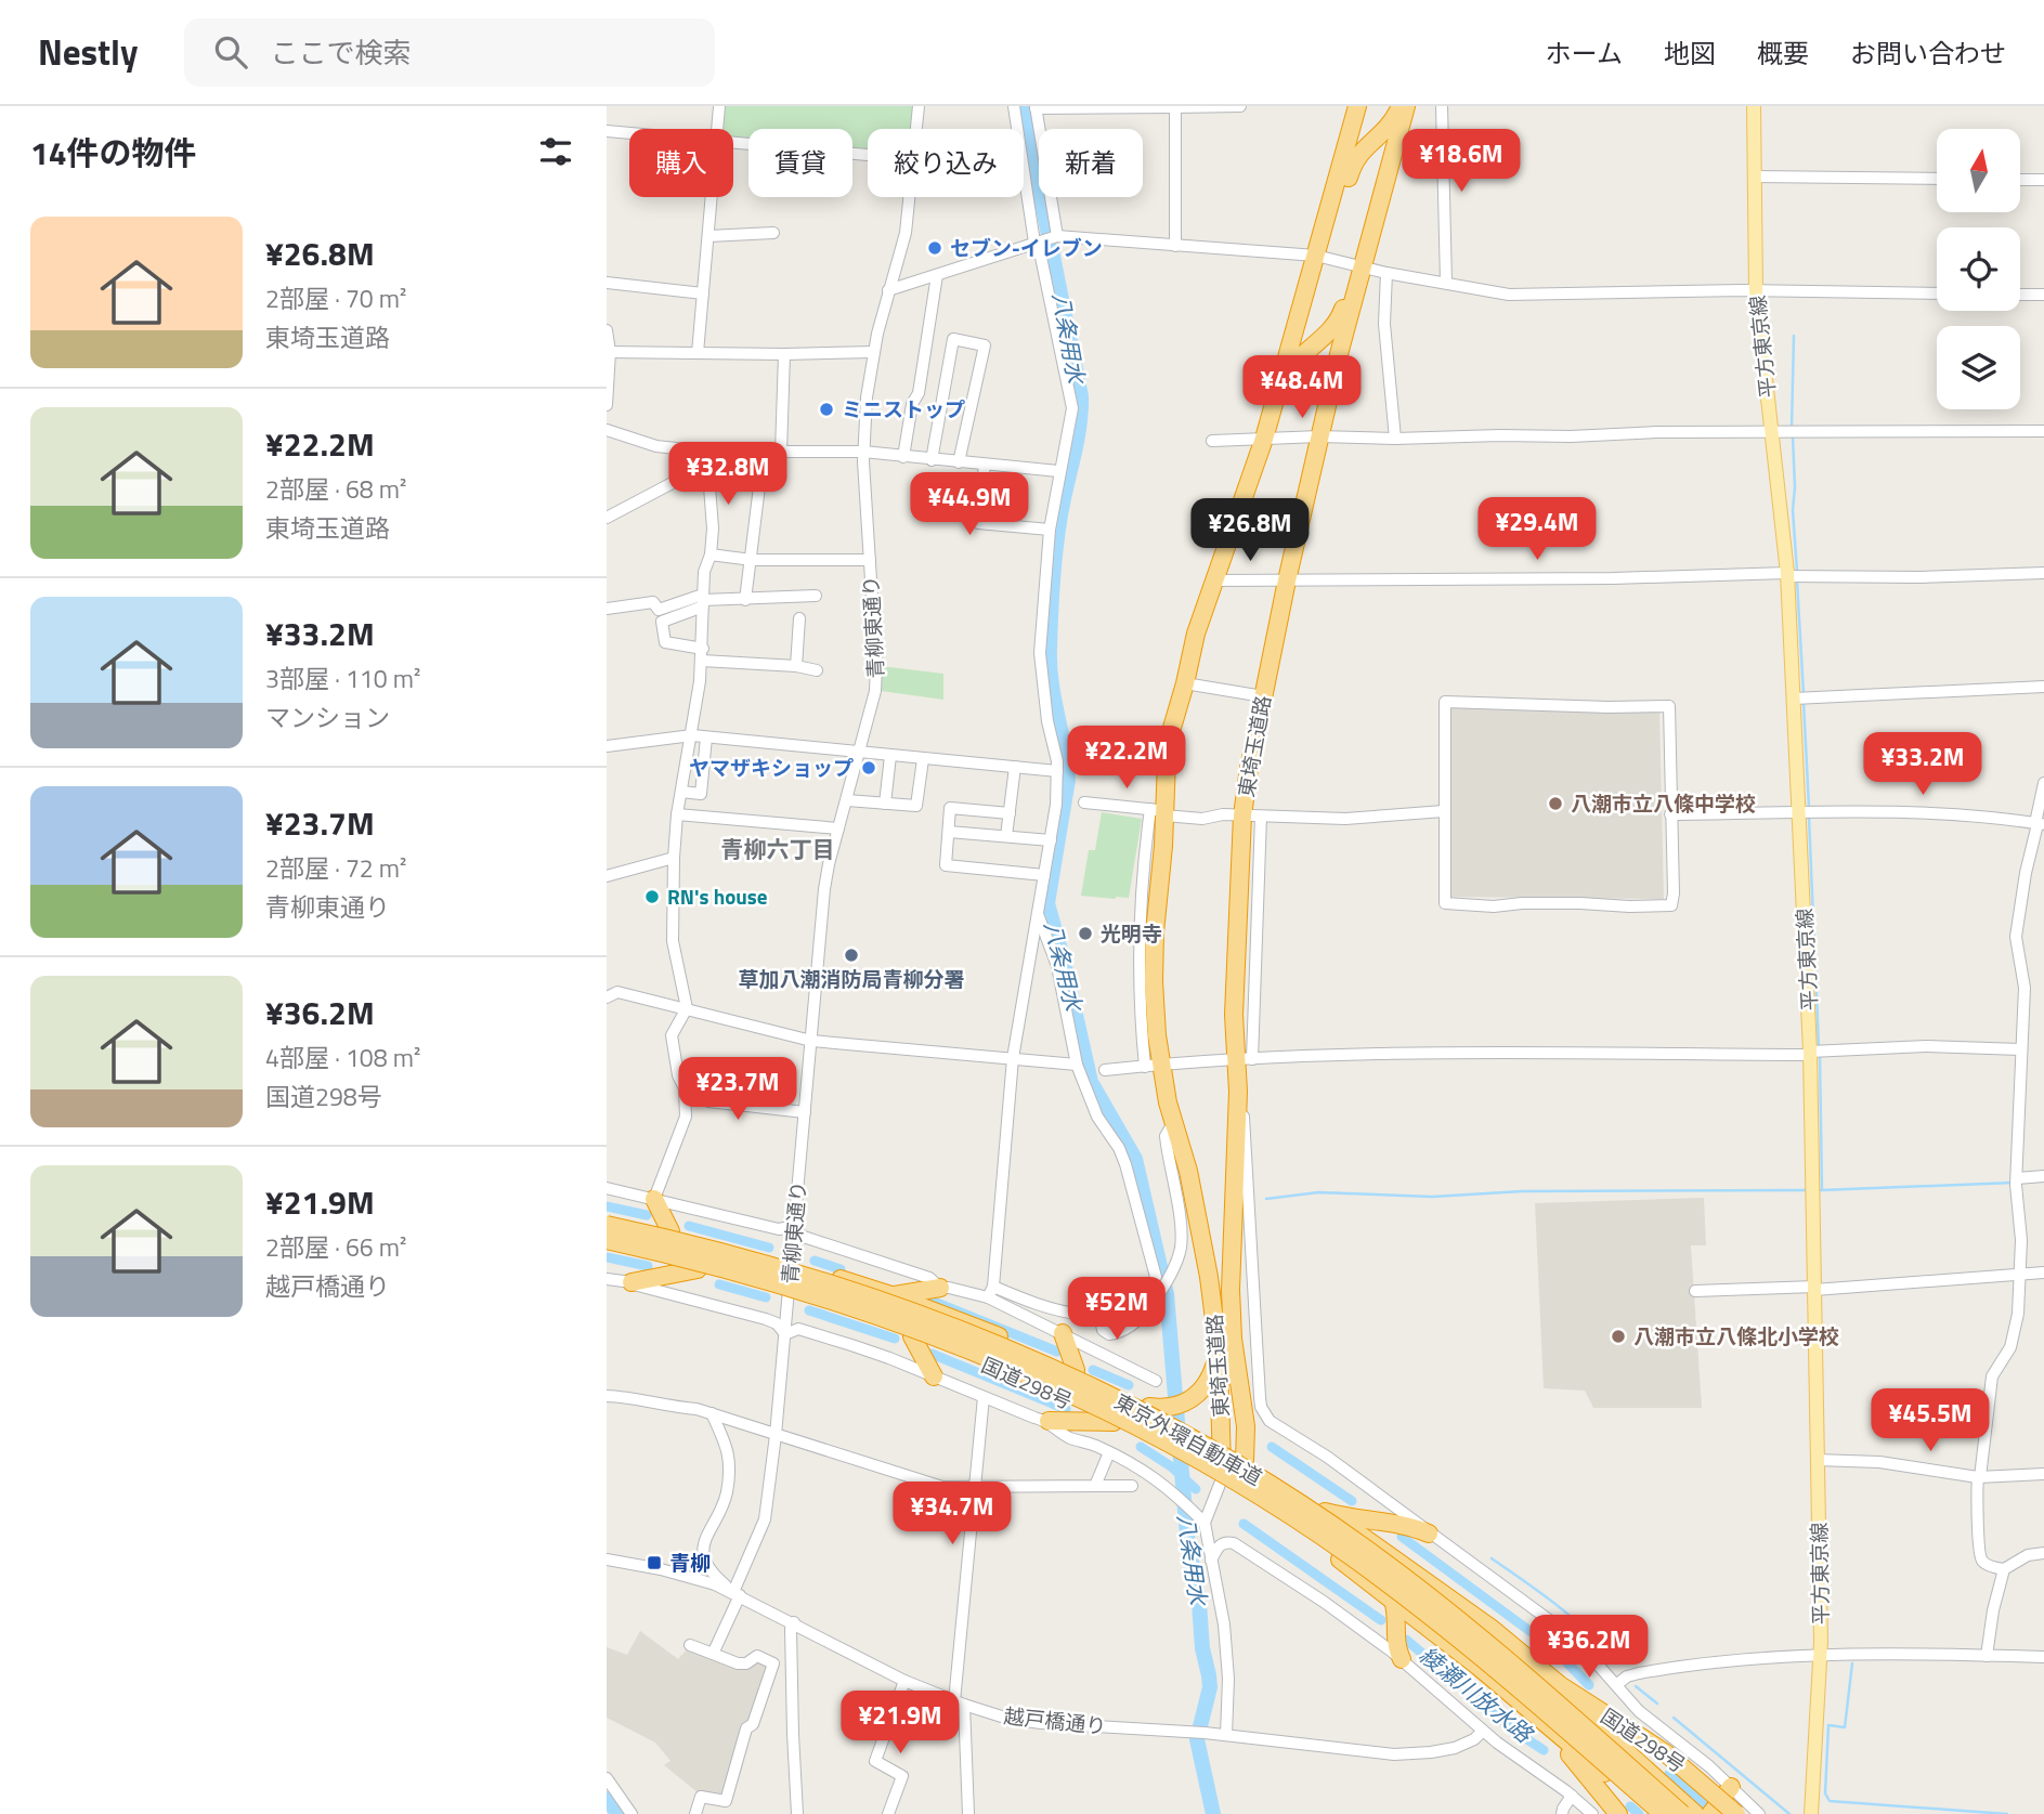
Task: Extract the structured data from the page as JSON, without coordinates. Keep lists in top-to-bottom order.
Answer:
{
  "streets": {
    "highway": ["東埼玉道路", "国道298号", "東京外環自動車道"],
    "main road": ["平方東京線"],
    "street": ["青柳東通り", "越戸橋通り"]
  },
  "crossings": [
    ["青柳東通り", "国道298号"],
    ["青柳東通り", "越戸橋通り"],
    ["東埼玉道路", "国道298号"]
  ],
  "districts": ["青柳六丁目"],
  "water": ["八条用水", "綾瀬川放水路"],
  "places": {
    "other": [
      "セブン-イレブン",
      "ミニストップ",
      "ヤマザキショップ",
      "八潮市立八條中学校",
      "RN's house",
      "光明寺",
      "草加八潮消防局青柳分署",
      "八潮市立八條北小学校"
    ],
    "transit": ["青柳"]
  },
  "north": "top",
  "page": {
    "header": "Nestly",
    "search": "ここで検索",
    "nav": [
      "ホーム",
      "地図",
      "概要",
      "お問い合わせ"
    ],
    "heading": "14件の物件",
    "price": [
      "¥18.6M",
      "¥48.4M",
      "¥32.8M",
      "¥44.9M",
      "¥29.4M",
      "¥26.8M",
      "¥22.2M",
      "¥33.2M",
      "¥23.7M",
      "¥52M",
      "¥45.5M",
      "¥34.7M",
      "¥36.2M",
      "¥21.9M"
    ],
    "chip": [
      "購入",
      "賃貸",
      "絞り込み",
      "新着"
    ],
    "list": [
      {
        "name": "¥26.8M",
        "note": "2部屋 · 70 m² · 東埼玉道路"
      },
      {
        "name": "¥22.2M",
        "note": "2部屋 · 68 m² · 東埼玉道路"
      },
      {
        "name": "¥33.2M",
        "note": "3部屋 · 110 m² · マンション"
      },
      {
        "name": "¥23.7M",
        "note": "2部屋 · 72 m² · 青柳東通り"
      },
      {
        "name": "¥36.2M",
        "note": "4部屋 · 108 m² · 国道298号"
      },
      {
        "name": "¥21.9M",
        "note": "2部屋 · 66 m² · 越戸橋通り"
      }
    ]
  }
}
